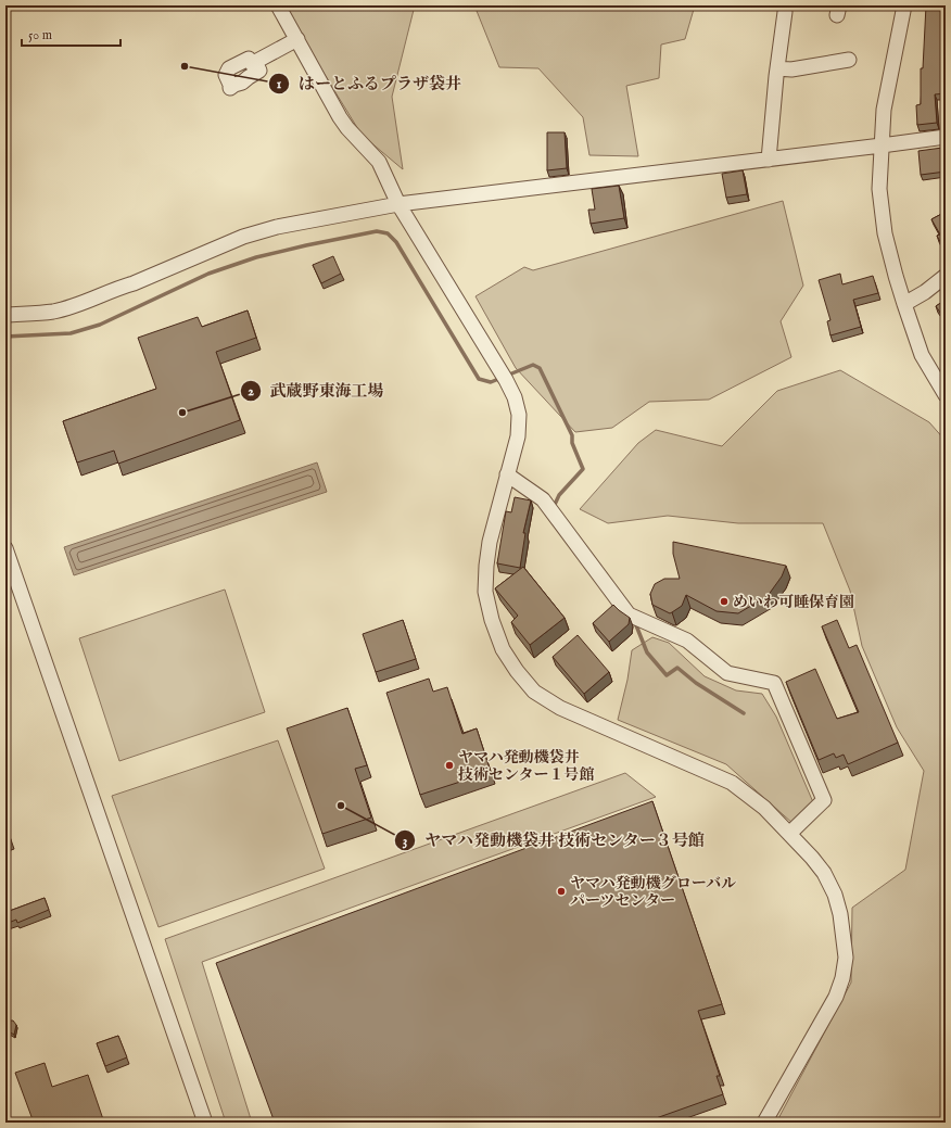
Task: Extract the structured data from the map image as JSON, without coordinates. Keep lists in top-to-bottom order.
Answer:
{
  "places": [
    "はーとふるプラザ袋井",
    "武蔵野東海工場",
    "めいわ可睡保育園",
    "ヤマハ発動機袋井 技術センター１号館",
    "ヤマハ発動機袋井 技術センター３号館",
    "ヤマハ発動機グローバル パーツセンター"
  ],
  "scale_bar": "50 m"
}
